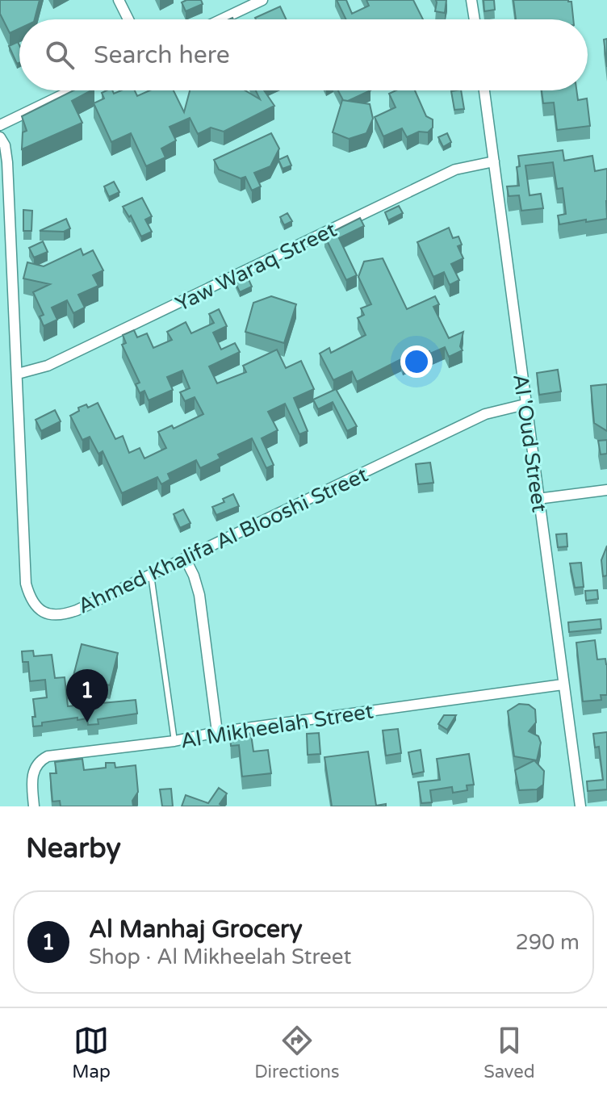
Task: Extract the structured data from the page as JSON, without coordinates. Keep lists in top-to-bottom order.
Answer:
{
  "streets": {
    "street": [
      "Yaw Waraq Street",
      "Al 'Oud Street",
      "Ahmed Khalifa Al Blooshi Street",
      "Al Mikheelah Street"
    ]
  },
  "crossings": [
    ["Yaw Waraq Street", "Al 'Oud Street"],
    ["Yaw Waraq Street", "Ahmed Khalifa Al Blooshi Street"],
    ["Al 'Oud Street", "Ahmed Khalifa Al Blooshi Street"],
    ["Al 'Oud Street", "Al Mikheelah Street"]
  ],
  "page": {
    "search": "Search here",
    "pins": "1",
    "heading": "Nearby",
    "list": [
      {
        "mark": "1",
        "name": "Al Manhaj Grocery",
        "note": "Shop · Al Mikheelah Street",
        "value": "290 m"
      }
    ],
    "nav": ["Map", "Directions", "Saved"]
  }
}
